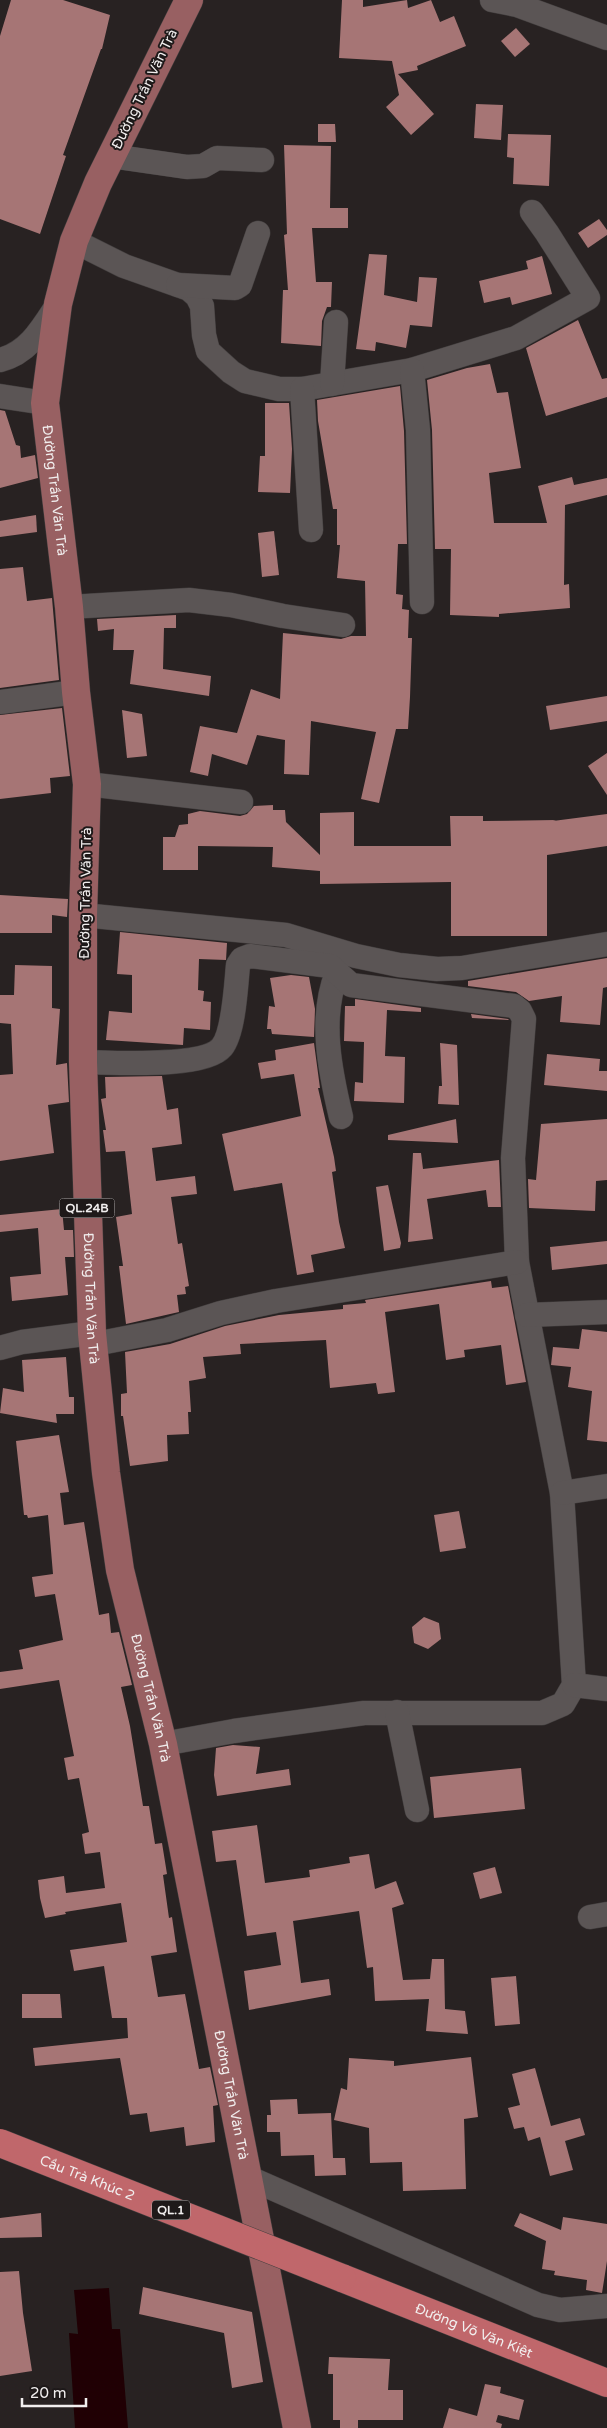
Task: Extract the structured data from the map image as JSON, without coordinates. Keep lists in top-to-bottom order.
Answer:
{
  "streets": {
    "highway": ["Cầu Trà Khúc 2", "QL.1", "Đường Võ Văn Kiệt"],
    "main road": ["Đường Trần Văn Trà", "QL.24B"]
  },
  "crossings": [
    ["Cầu Trà Khúc 2", "Đường Võ Văn Kiệt"]
  ],
  "scale_bar": "20 m"
}
